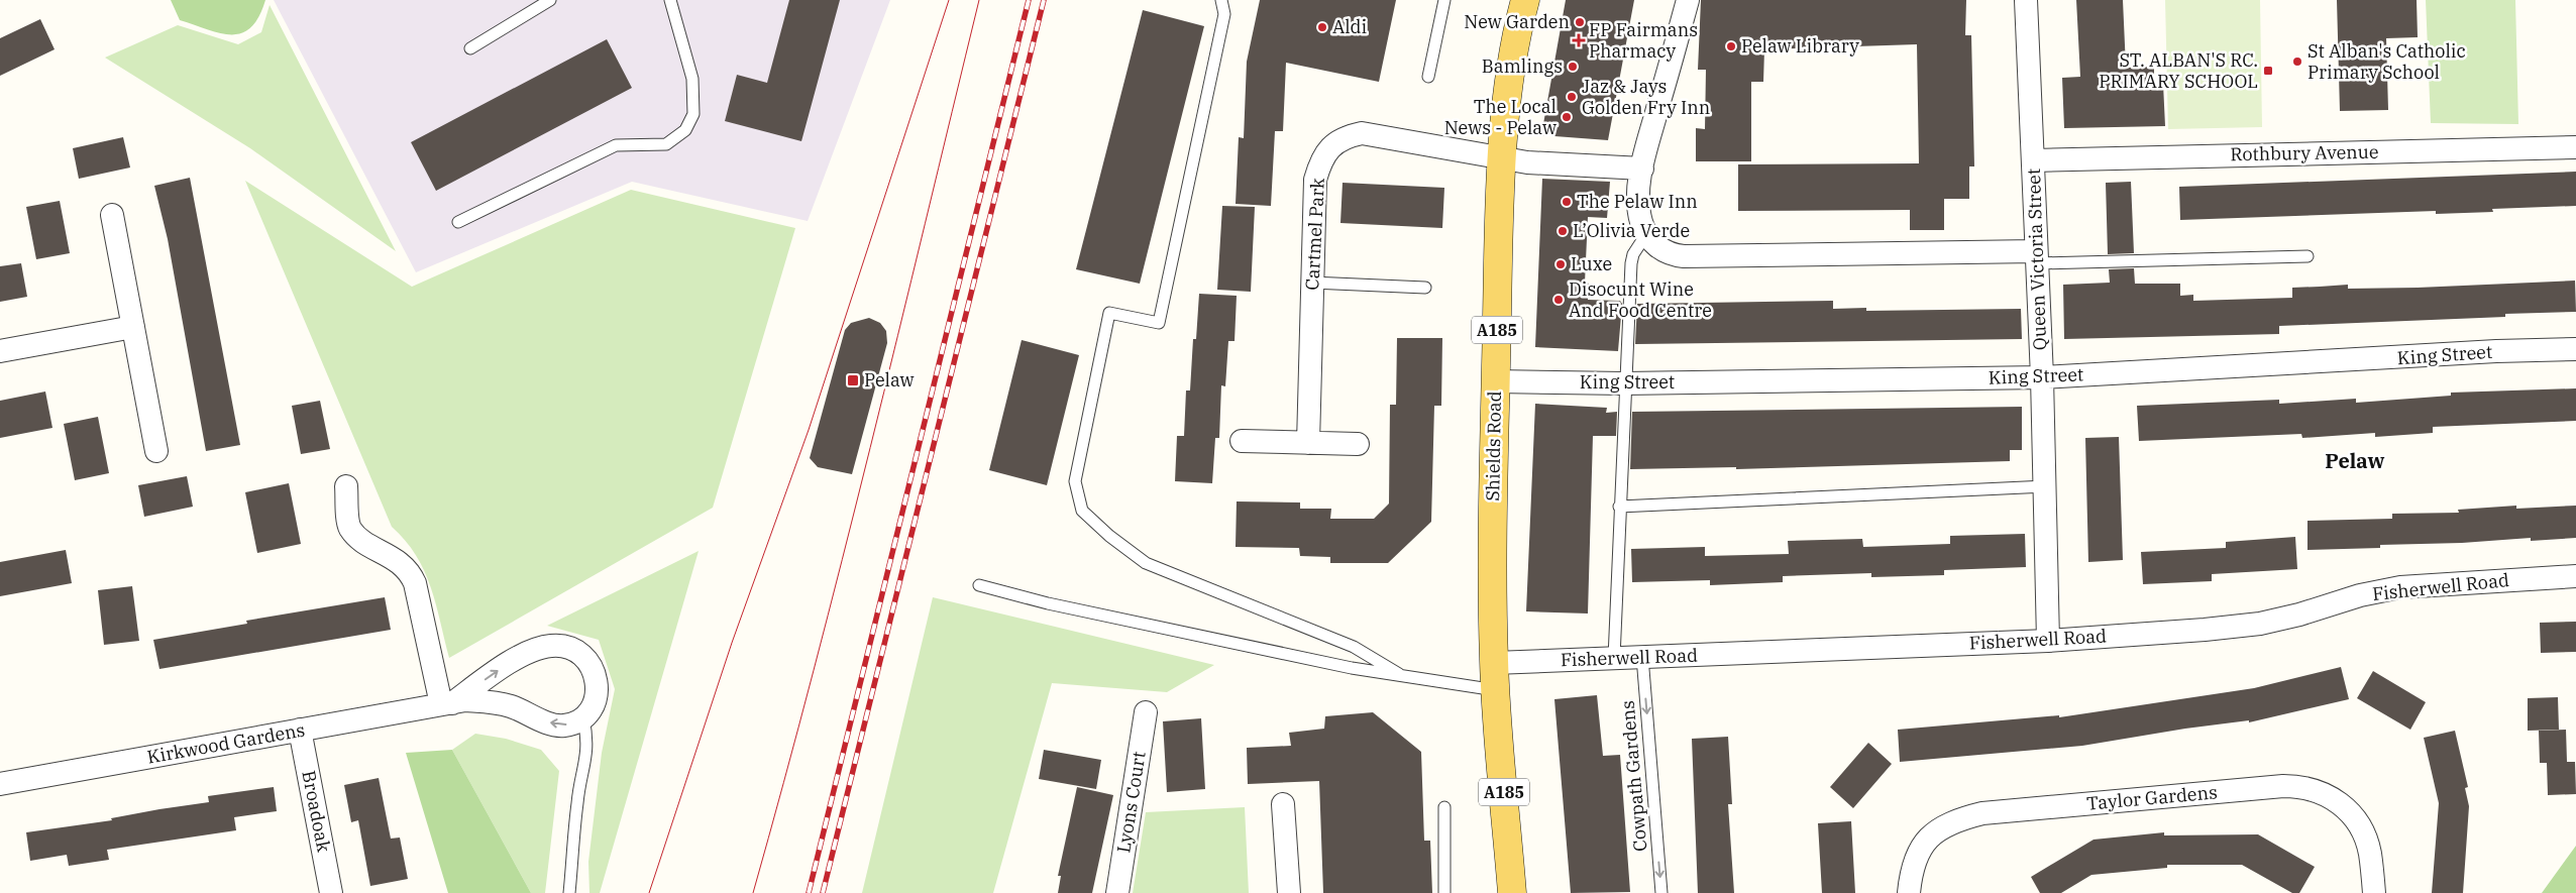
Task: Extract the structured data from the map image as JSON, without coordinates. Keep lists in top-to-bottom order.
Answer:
{
  "streets": {
    "main road": ["A185", "Shields Road"],
    "street": [
      "Rothbury Avenue",
      "Cartmel Park",
      "Queen Victoria Street",
      "King Street",
      "Fisherwell Road",
      "Kirkwood Gardens",
      "Taylor Gardens",
      "Lyons Court",
      "Broadoak"
    ],
    "lane": ["Cowpath Gardens"]
  },
  "crossings": [
    ["Rothbury Avenue", "Queen Victoria Street"],
    ["Cartmel Park", "Shields Road"],
    ["Queen Victoria Street", "King Street"],
    ["Queen Victoria Street", "Fisherwell Road"],
    ["King Street", "Shields Road"],
    ["Shields Road", "Fisherwell Road"],
    ["Fisherwell Road", "Cowpath Gardens"],
    ["Kirkwood Gardens", "Broadoak"]
  ],
  "one_way": ["Cowpath Gardens"],
  "districts": ["Pelaw"],
  "places": {
    "other": [
      "New Garden",
      "Aldi",
      "Pelaw Library",
      "St Alban's Catholic Primary School",
      "Bamlings",
      "Jaz & Jays Golden Fry Inn",
      "The Local News - Pelaw",
      "The Pelaw Inn",
      "L’Olivia Verde",
      "Luxe",
      "Disocunt Wine And Food Centre"
    ],
    "health": ["FP Fairmans Pharmacy"],
    "transit": ["ST. ALBAN'S RC. PRIMARY SCHOOL", "Pelaw"]
  }
}
